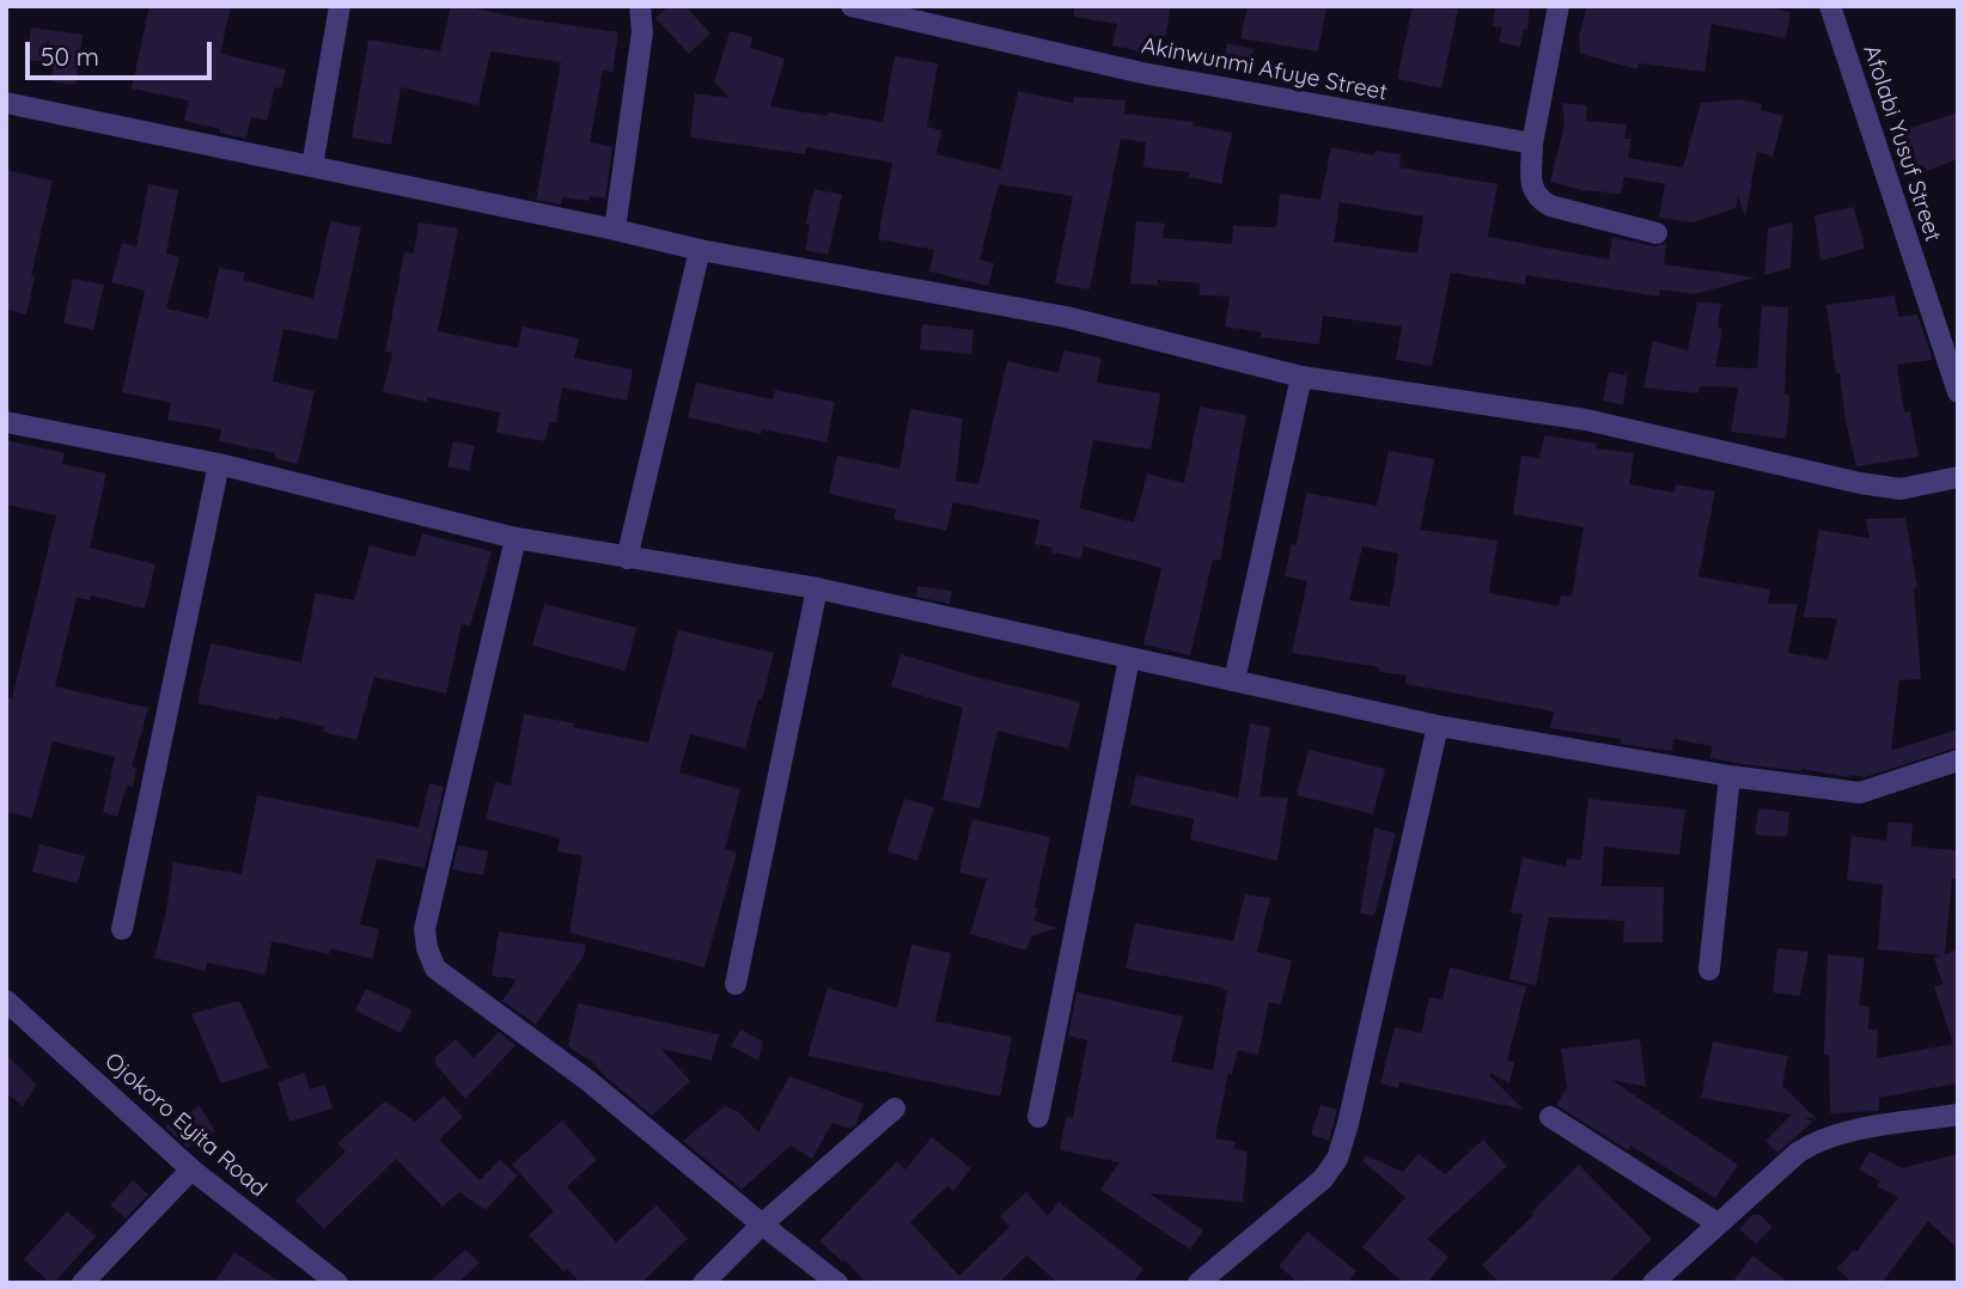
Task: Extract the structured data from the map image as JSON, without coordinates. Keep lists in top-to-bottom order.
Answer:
{
  "streets": {
    "street": ["Akinwunmi Afuye Street", "Afolabi Yusuf Street", "Ojokoro Eyita Road"]
  },
  "scale_bar": "50 m"
}
